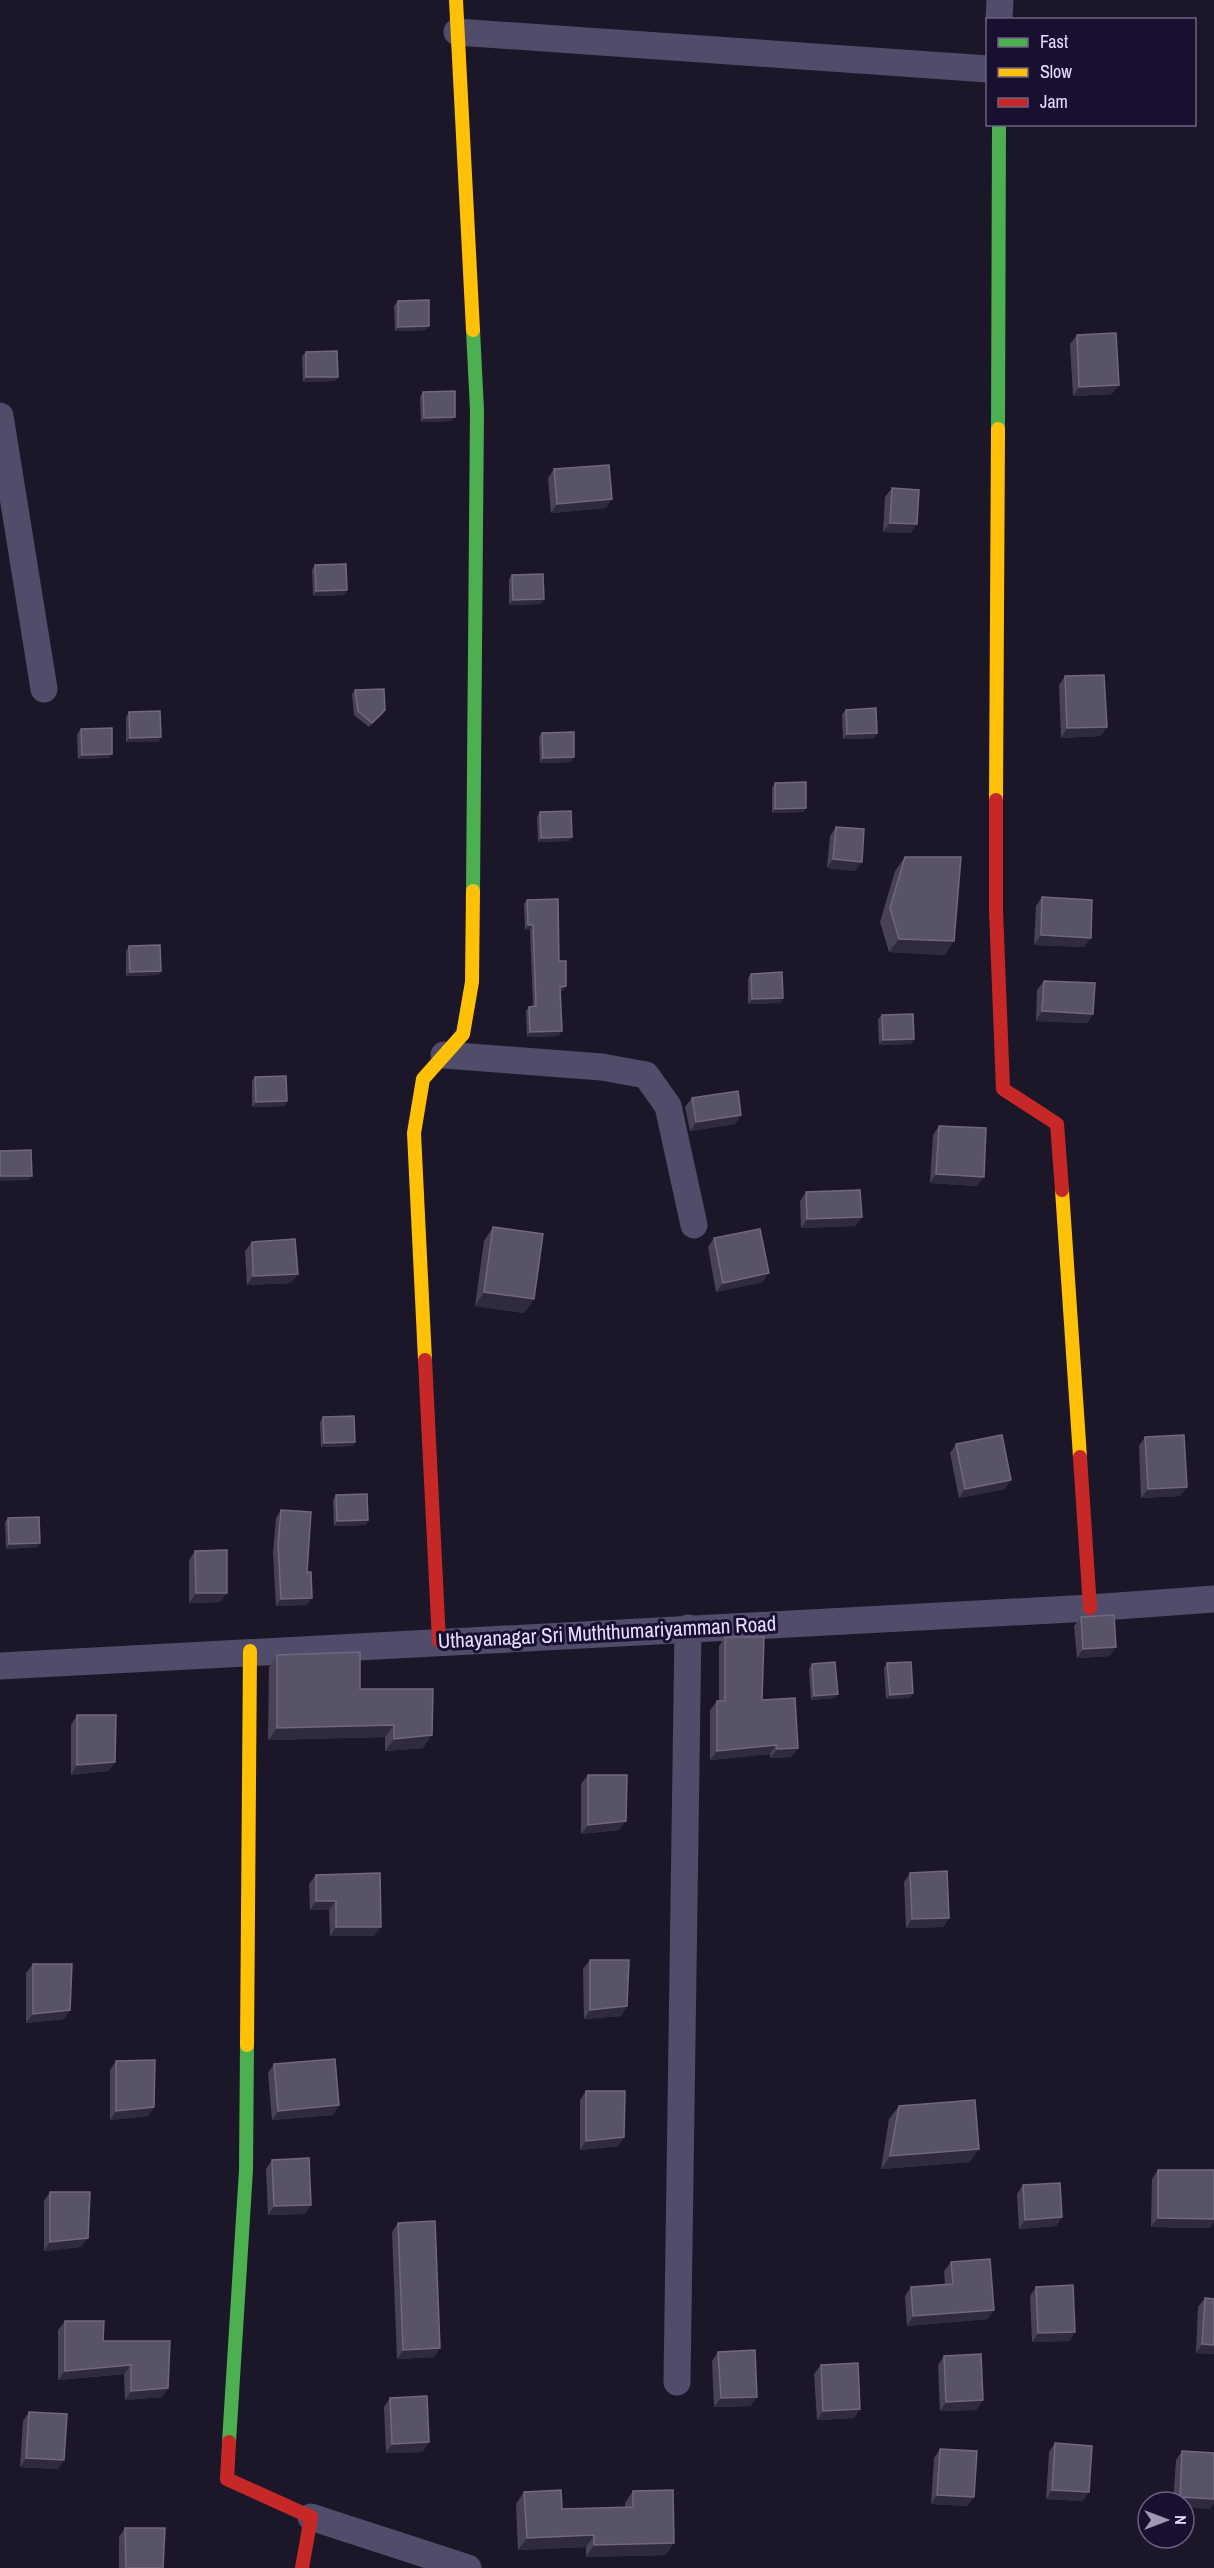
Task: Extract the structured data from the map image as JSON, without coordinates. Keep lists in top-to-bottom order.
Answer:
{
  "streets": {
    "street": ["Uthayanagar Sri Muththumariyamman Road"]
  },
  "legend": ["Fast", "Slow", "Jam"],
  "north": "right"
}
